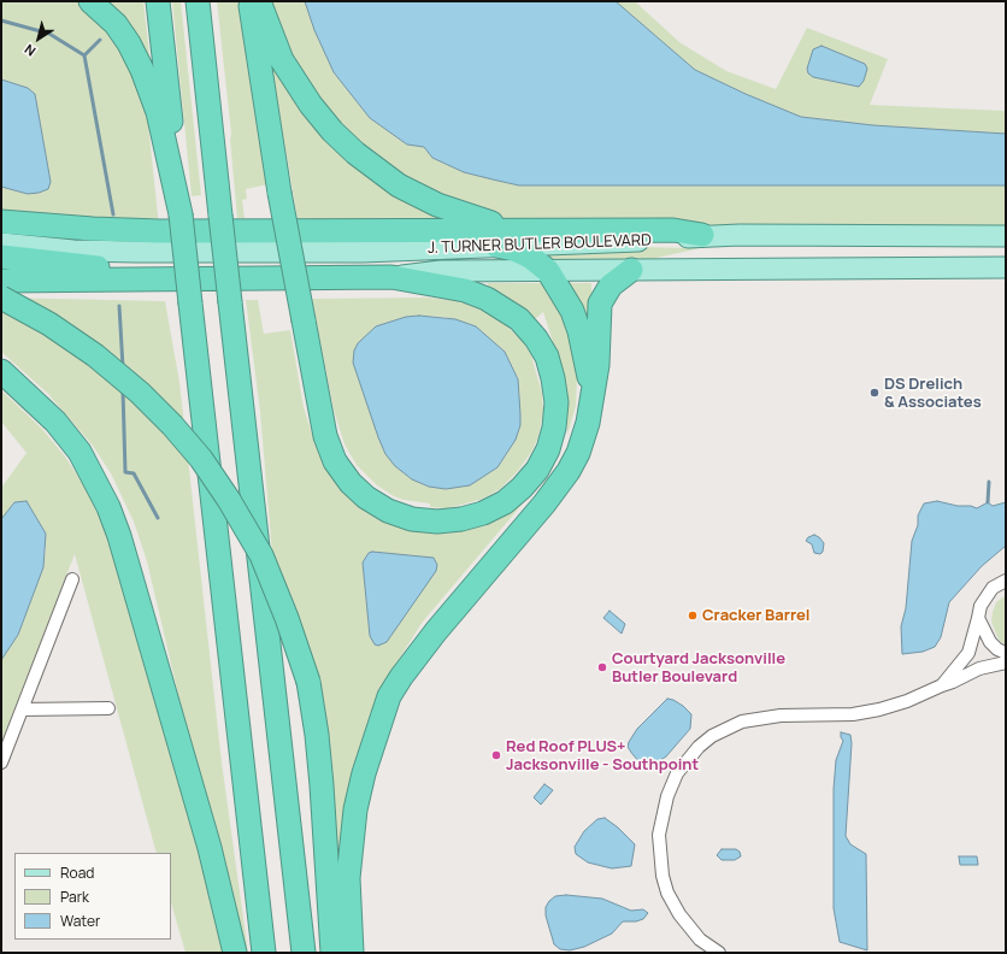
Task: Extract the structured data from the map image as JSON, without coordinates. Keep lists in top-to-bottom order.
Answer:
{
  "streets": {
    "highway": ["J. TURNER BUTLER BOULEVARD"]
  },
  "places": [
    "DS Drelich & Associates",
    "Cracker Barrel",
    "Courtyard Jacksonville Butler Boulevard",
    "Red Roof PLUS+ Jacksonville - Southpoint"
  ],
  "legend": ["Road", "Park", "Water"],
  "north": "bottom left"
}
